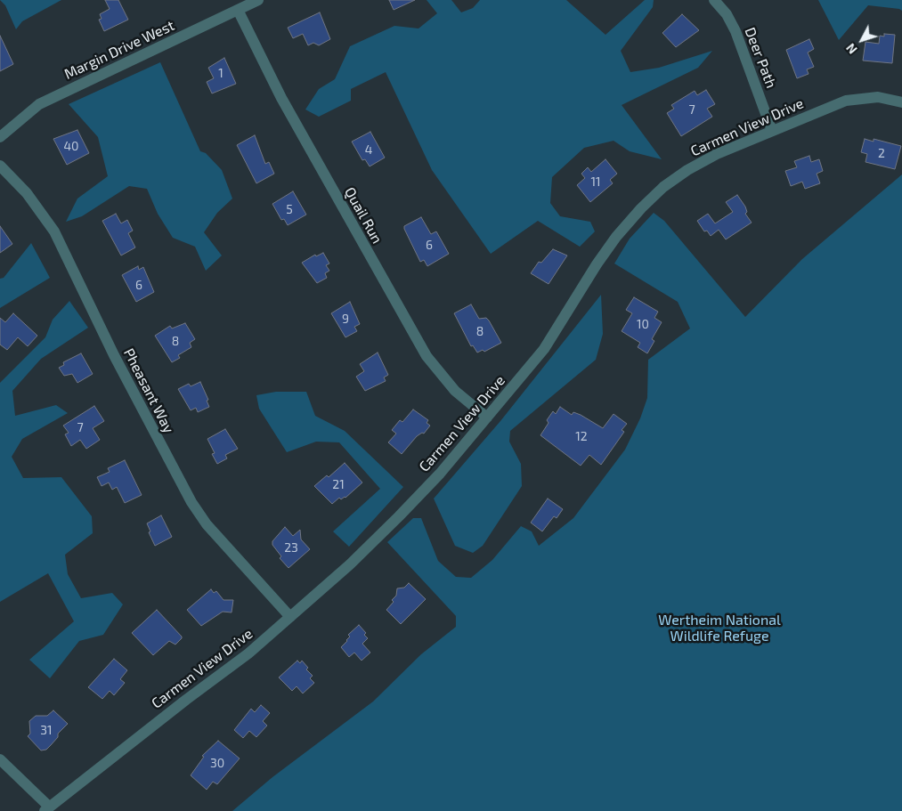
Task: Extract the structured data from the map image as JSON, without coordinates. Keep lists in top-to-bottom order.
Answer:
{
  "streets": {
    "street": [
      "Margin Drive West",
      "Deer Path",
      "Carmen View Drive",
      "Quail Run",
      "Pheasant Way"
    ]
  },
  "crossings": [
    ["Margin Drive West", "Quail Run"],
    ["Deer Path", "Carmen View Drive"],
    ["Carmen View Drive", "Quail Run"],
    ["Carmen View Drive", "Pheasant Way"]
  ],
  "parks": ["Wertheim National Wildlife Refuge"],
  "house_numbers": [
    "1",
    "7",
    "40",
    "4",
    "2",
    "11",
    "5",
    "6",
    "6",
    "9",
    "10",
    "8",
    "8",
    "7",
    "12",
    "21",
    "23",
    "31",
    "30"
  ],
  "north": "bottom left"
}
